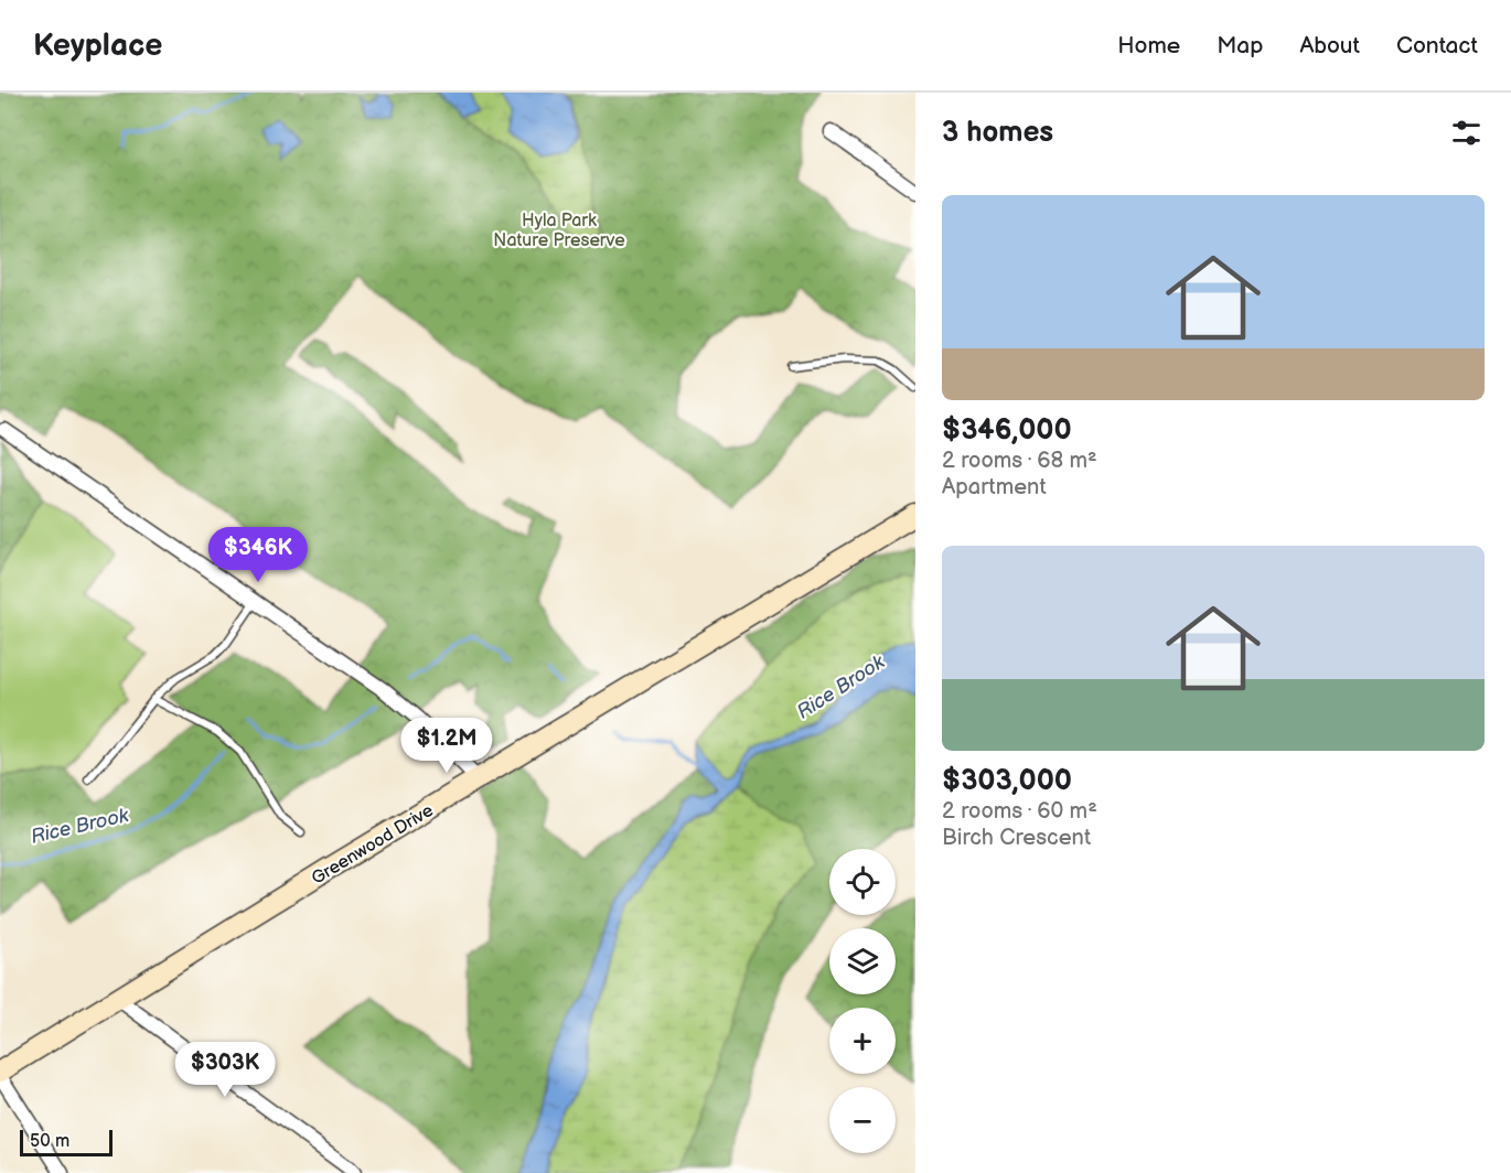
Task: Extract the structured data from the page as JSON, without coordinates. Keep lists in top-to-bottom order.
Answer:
{
  "streets": {
    "main road": ["Greenwood Drive"]
  },
  "water": ["Rice Brook"],
  "parks": ["Hyla Park Nature Preserve"],
  "scale_bar": "50 m",
  "page": {
    "header": "Keyplace",
    "nav": [
      "Home",
      "Map",
      "About",
      "Contact"
    ],
    "heading": "3 homes",
    "list": [
      {
        "name": "$346,000",
        "note": "2 rooms · 68 m² · Apartment"
      },
      {
        "name": "$303,000",
        "note": "2 rooms · 60 m² · Birch Crescent"
      }
    ],
    "price": ["$346K", "$1.2M", "$303K"],
    "map_buttons": ["+", "−"],
    "scale": "50 m"
  }
}
